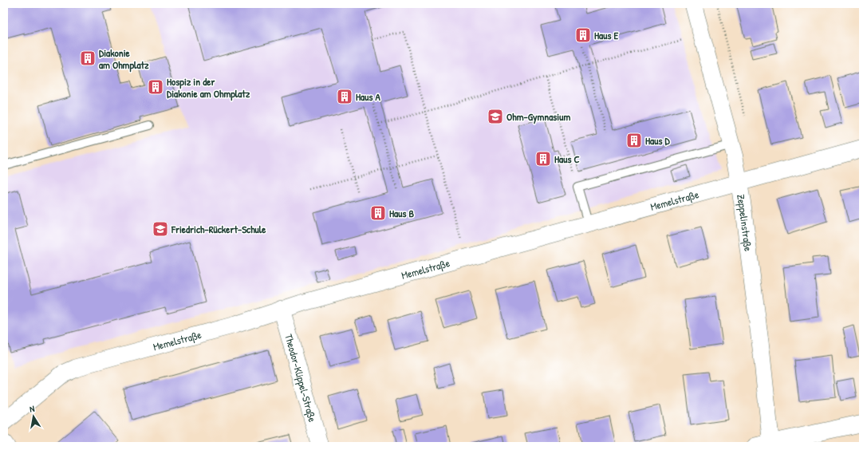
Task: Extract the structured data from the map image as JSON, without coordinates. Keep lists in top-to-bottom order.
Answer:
{
  "streets": {
    "street": ["Memelstraße", "Zeppelinstraße", "Theodor-Klippel-Straße"]
  },
  "crossings": [
    ["Memelstraße", "Zeppelinstraße"],
    ["Memelstraße", "Theodor-Klippel-Straße"]
  ],
  "places": {
    "building": [
      "Haus E",
      "Diakonie am Ohmplatz",
      "Hospiz in der Diakonie am Ohmplatz",
      "Haus A",
      "Haus D",
      "Haus C",
      "Haus B"
    ],
    "school or university": ["Ohm-Gymnasium", "Friedrich-Rückert-Schule"]
  },
  "north": "top"
}
